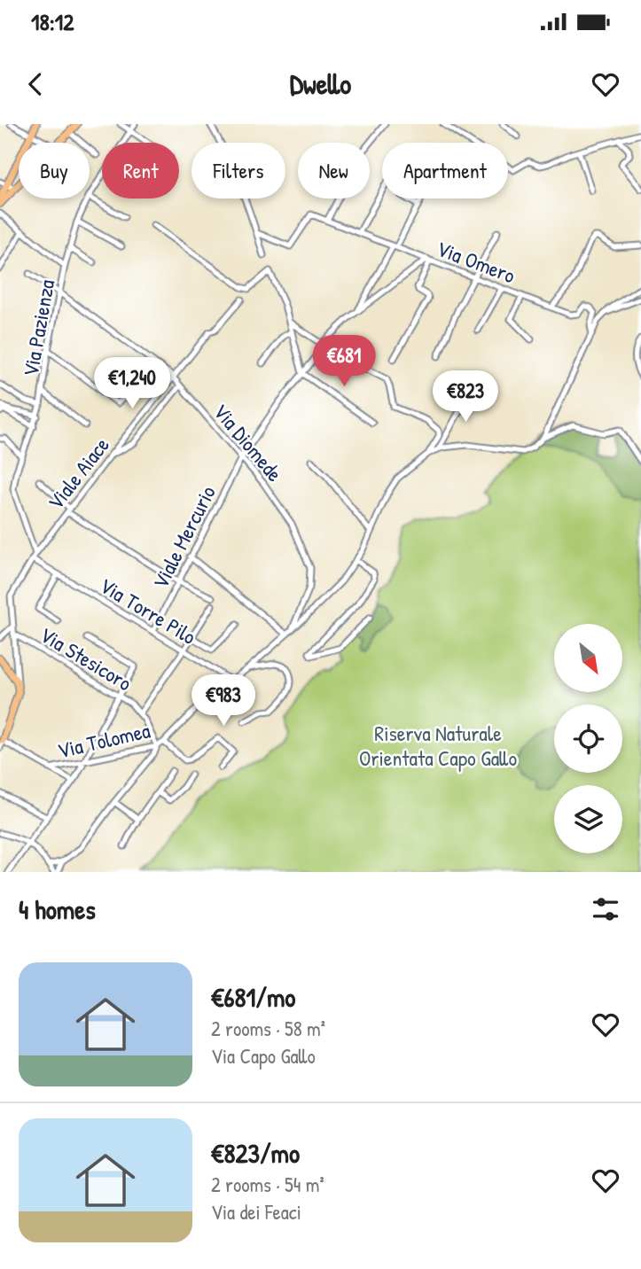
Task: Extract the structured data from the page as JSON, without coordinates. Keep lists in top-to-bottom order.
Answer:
{
  "streets": {
    "street": [
      "Via Omero",
      "Via Pazienza",
      "Via Diomede",
      "Viale Aiace",
      "Viale Mercurio",
      "Via Torre Pilo",
      "Via Stesicoro",
      "Via Tolomea"
    ]
  },
  "crossings": [
    ["Via Pazienza", "Via Diomede"],
    ["Via Pazienza", "Viale Aiace"],
    ["Via Pazienza", "Via Torre Pilo"],
    ["Via Diomede", "Viale Aiace"],
    ["Via Diomede", "Viale Mercurio"],
    ["Via Diomede", "Via Tolomea"],
    ["Viale Aiace", "Via Torre Pilo"],
    ["Viale Aiace", "Via Stesicoro"],
    ["Viale Mercurio", "Via Torre Pilo"],
    ["Via Torre Pilo", "Via Tolomea"],
    ["Via Stesicoro", "Via Tolomea"]
  ],
  "parks": ["Riserva Naturale Orientata Capo Gallo"],
  "north": "bottom right",
  "page": {
    "status": "18:12",
    "header": "Dwello",
    "chip": [
      "Buy",
      "Rent",
      "Filters",
      "New",
      "Apartment"
    ],
    "price": [
      "€681",
      "€1,240",
      "€823",
      "€983"
    ],
    "heading": "4 homes",
    "list": [
      {
        "name": "€681/mo",
        "note": "2 rooms · 58 m² · Via Capo Gallo"
      },
      {
        "name": "€823/mo",
        "note": "2 rooms · 54 m² · Via dei Feaci"
      }
    ]
  }
}
